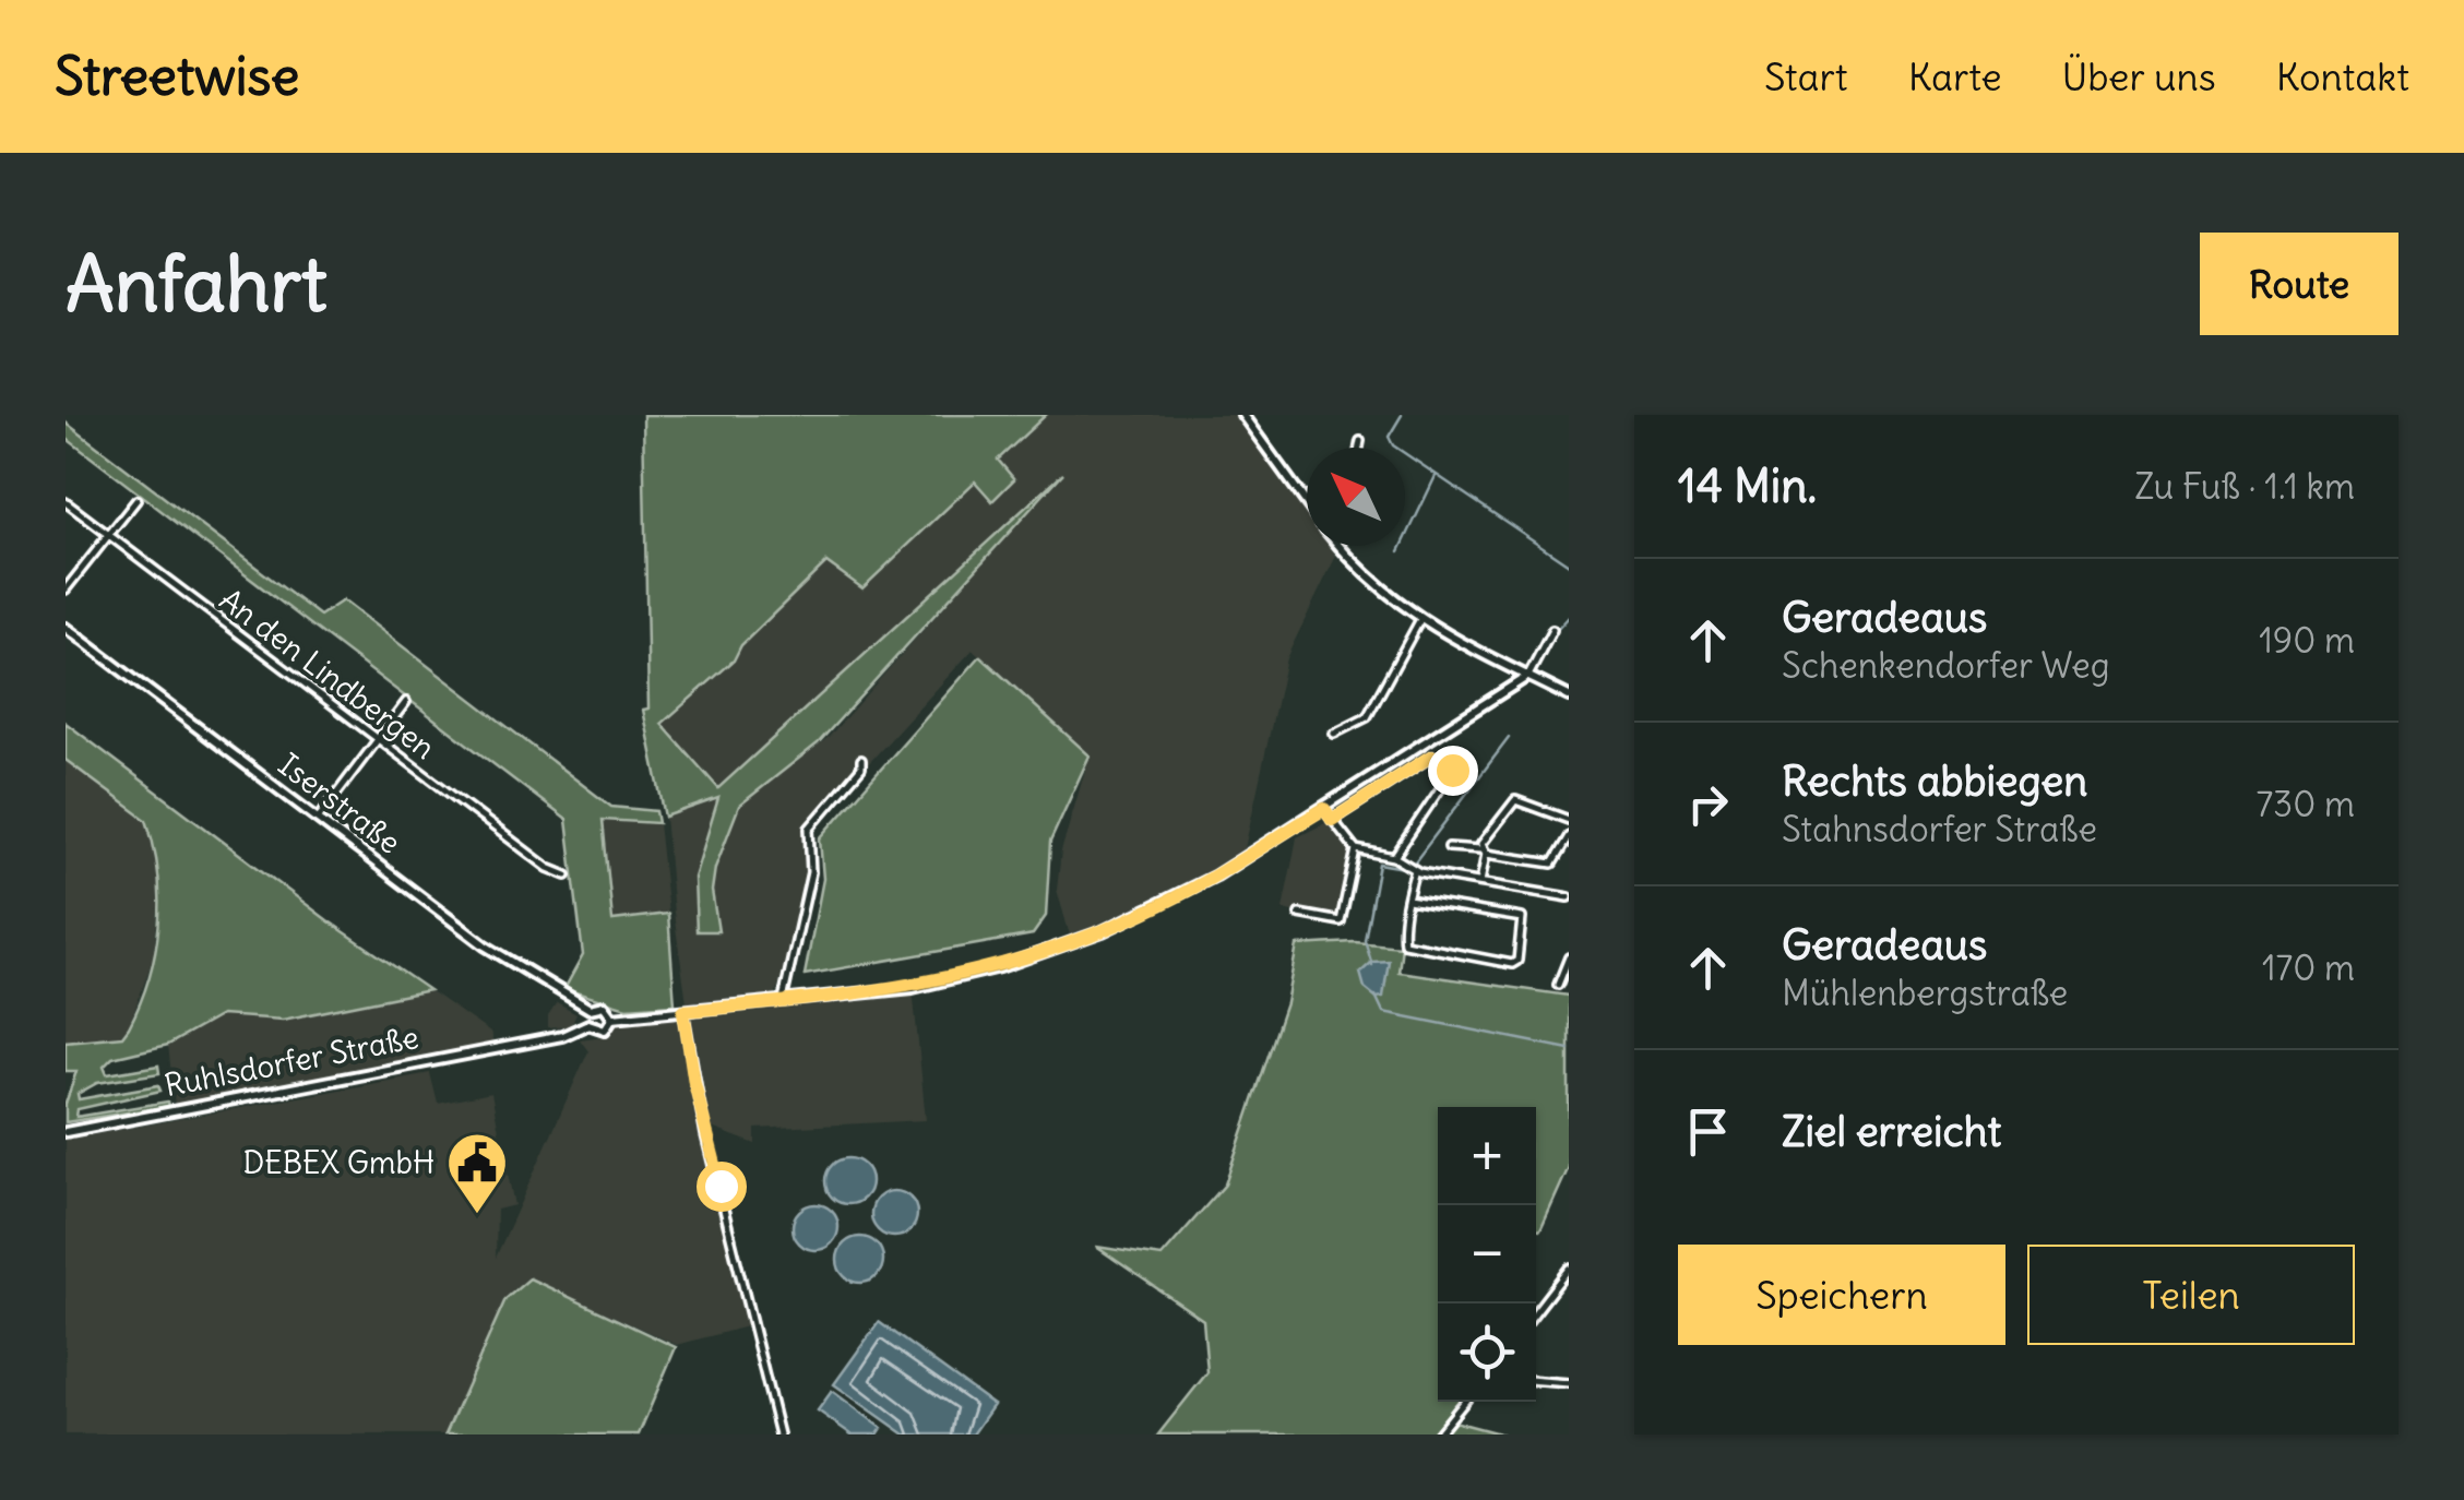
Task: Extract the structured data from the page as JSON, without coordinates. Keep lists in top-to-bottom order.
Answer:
{
  "streets": {
    "street": ["An den Lindbergen", "Iserstraße", "Ruhlsdorfer Straße"]
  },
  "crossings": [
    ["Iserstraße", "Ruhlsdorfer Straße"]
  ],
  "places": {
    "public building": ["DEBEX GmbH"]
  },
  "north": "top left",
  "page": {
    "header": "Streetwise",
    "nav": [
      "Start",
      "Karte",
      "Über uns",
      "Kontakt"
    ],
    "buttons": [
      "Route",
      ["Speichern", "Teilen"]
    ],
    "title": "Anfahrt",
    "heading": ["14 Min.", "Zu Fuß · 1.1 km"],
    "list": [
      ["Geradeaus", "Schenkendorfer Weg", "190 m"],
      ["Rechts abbiegen", "Stahnsdorfer Straße", "730 m"],
      ["Geradeaus", "Mühlenbergstraße", "170 m"],
      "Ziel erreicht"
    ],
    "map_buttons": ["+", "−"]
  }
}
